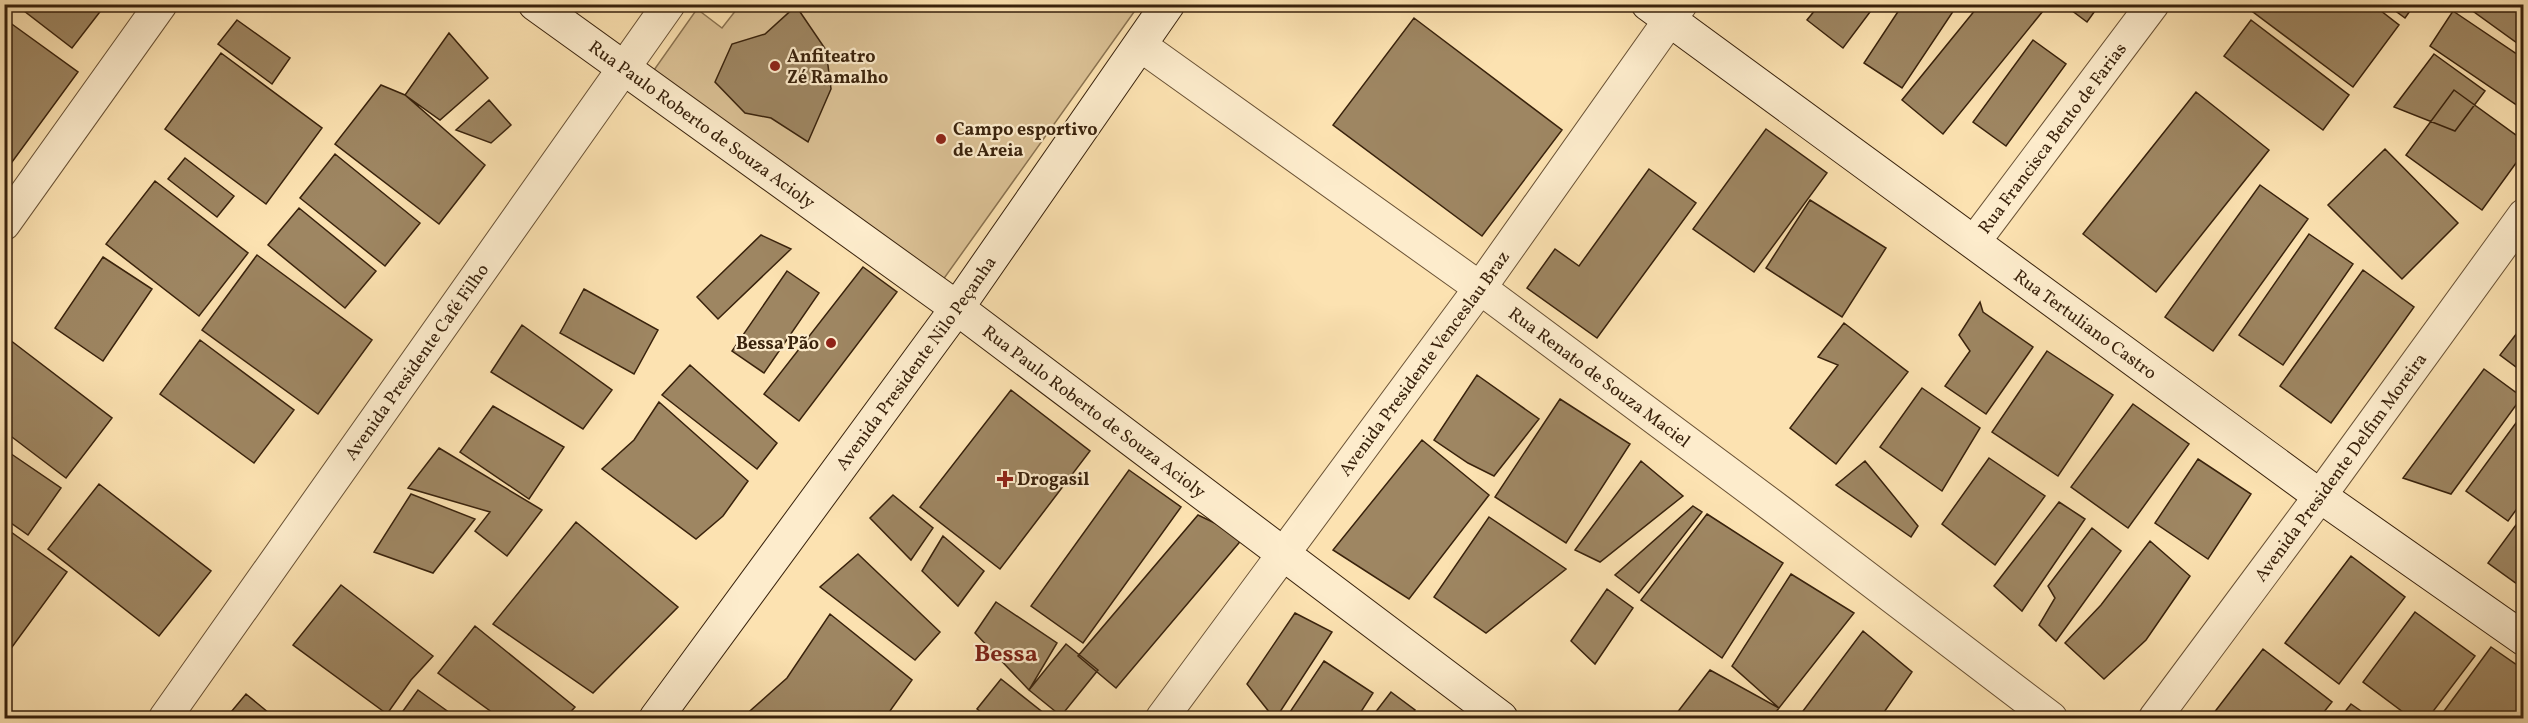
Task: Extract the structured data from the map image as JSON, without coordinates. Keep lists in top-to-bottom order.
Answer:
{
  "streets": {
    "street": [
      "Rua Paulo Roberto de Souza Acioly",
      "Rua Francisca Bento de Farias",
      "Rua Tertuliano Castro",
      "Avenida Presidente Café Filho",
      "Avenida Presidente Venceslau Braz",
      "Avenida Presidente Nilo Peçanha",
      "Rua Renato de Souza Maciel",
      "Avenida Presidente Delfim Moreira"
    ]
  },
  "crossings": [
    ["Rua Paulo Roberto de Souza Acioly", "Avenida Presidente Café Filho"],
    ["Rua Paulo Roberto de Souza Acioly", "Avenida Presidente Venceslau Braz"],
    ["Rua Paulo Roberto de Souza Acioly", "Avenida Presidente Nilo Peçanha"],
    ["Rua Francisca Bento de Farias", "Rua Tertuliano Castro"],
    ["Rua Tertuliano Castro", "Avenida Presidente Venceslau Braz"],
    ["Rua Tertuliano Castro", "Avenida Presidente Delfim Moreira"],
    ["Avenida Presidente Venceslau Braz", "Rua Renato de Souza Maciel"],
    ["Avenida Presidente Nilo Peçanha", "Rua Renato de Souza Maciel"]
  ],
  "districts": ["Bessa"],
  "places": {
    "other": ["Anfiteatro Zé Ramalho", "Campo esportivo de Areia", "Bessa Pão"],
    "health": ["Drogasil"]
  }
}
